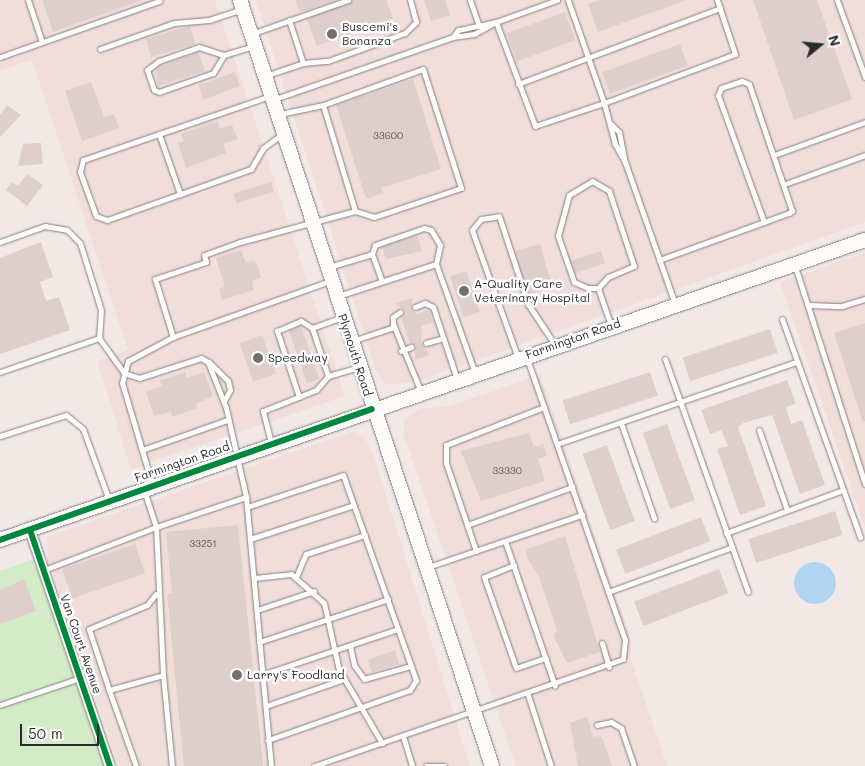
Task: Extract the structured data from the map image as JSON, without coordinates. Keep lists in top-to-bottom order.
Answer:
{
  "streets": {
    "main road": ["Farmington Road", "Plymouth Road"],
    "street": ["Van Court Avenue"]
  },
  "crossings": [
    ["Farmington Road", "Plymouth Road"],
    ["Farmington Road", "Van Court Avenue"]
  ],
  "places": [
    "Buscemi's Bonanza",
    "A-Quality Care Veterinary Hospital",
    "Speedway",
    "Larry's Foodland"
  ],
  "house_numbers": ["33600", "33330", "33251"],
  "scale_bar": "50 m",
  "north": "right"
}
